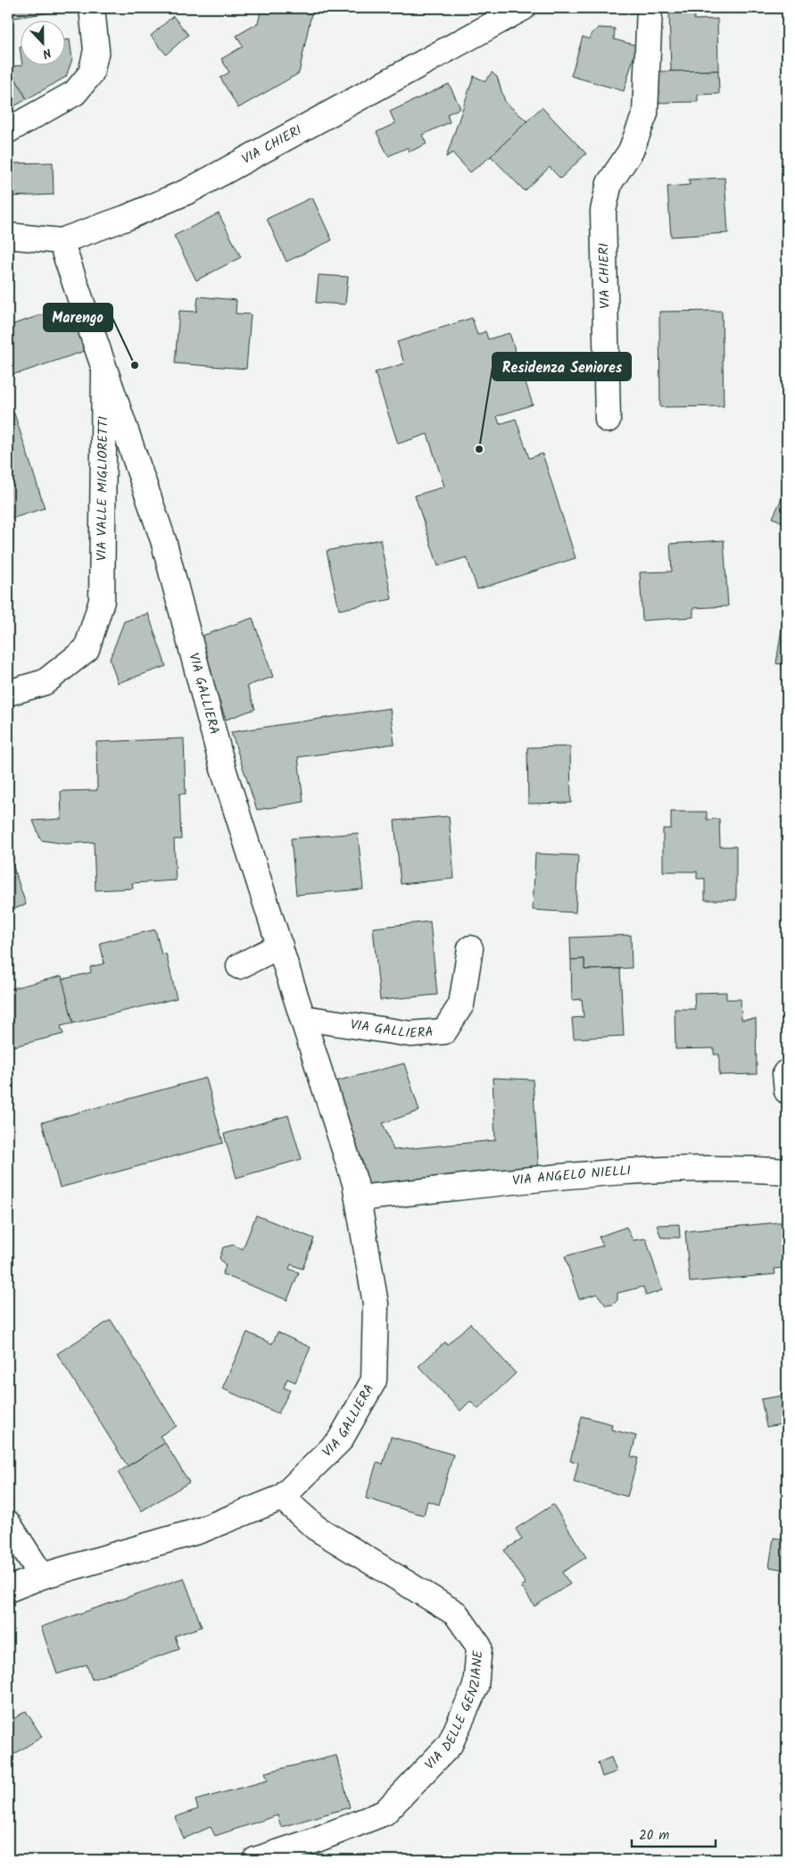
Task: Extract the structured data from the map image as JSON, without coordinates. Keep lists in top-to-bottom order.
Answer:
{
  "streets": {
    "street": [
      "VIA CHIERI",
      "VIA VALLE MIGLIORETTI",
      "VIA GALLIERA",
      "VIA ANGELO NIELLI",
      "VIA DELLE GENZIANE"
    ]
  },
  "crossings": [
    ["VIA CHIERI", "VIA VALLE MIGLIORETTI"],
    ["VIA VALLE MIGLIORETTI", "VIA GALLIERA"],
    ["VIA GALLIERA", "VIA ANGELO NIELLI"],
    ["VIA GALLIERA", "VIA DELLE GENZIANE"]
  ],
  "places": ["Marengo", "Residenza Seniores"],
  "scale_bar": "20 m",
  "north": "bottom"
}
